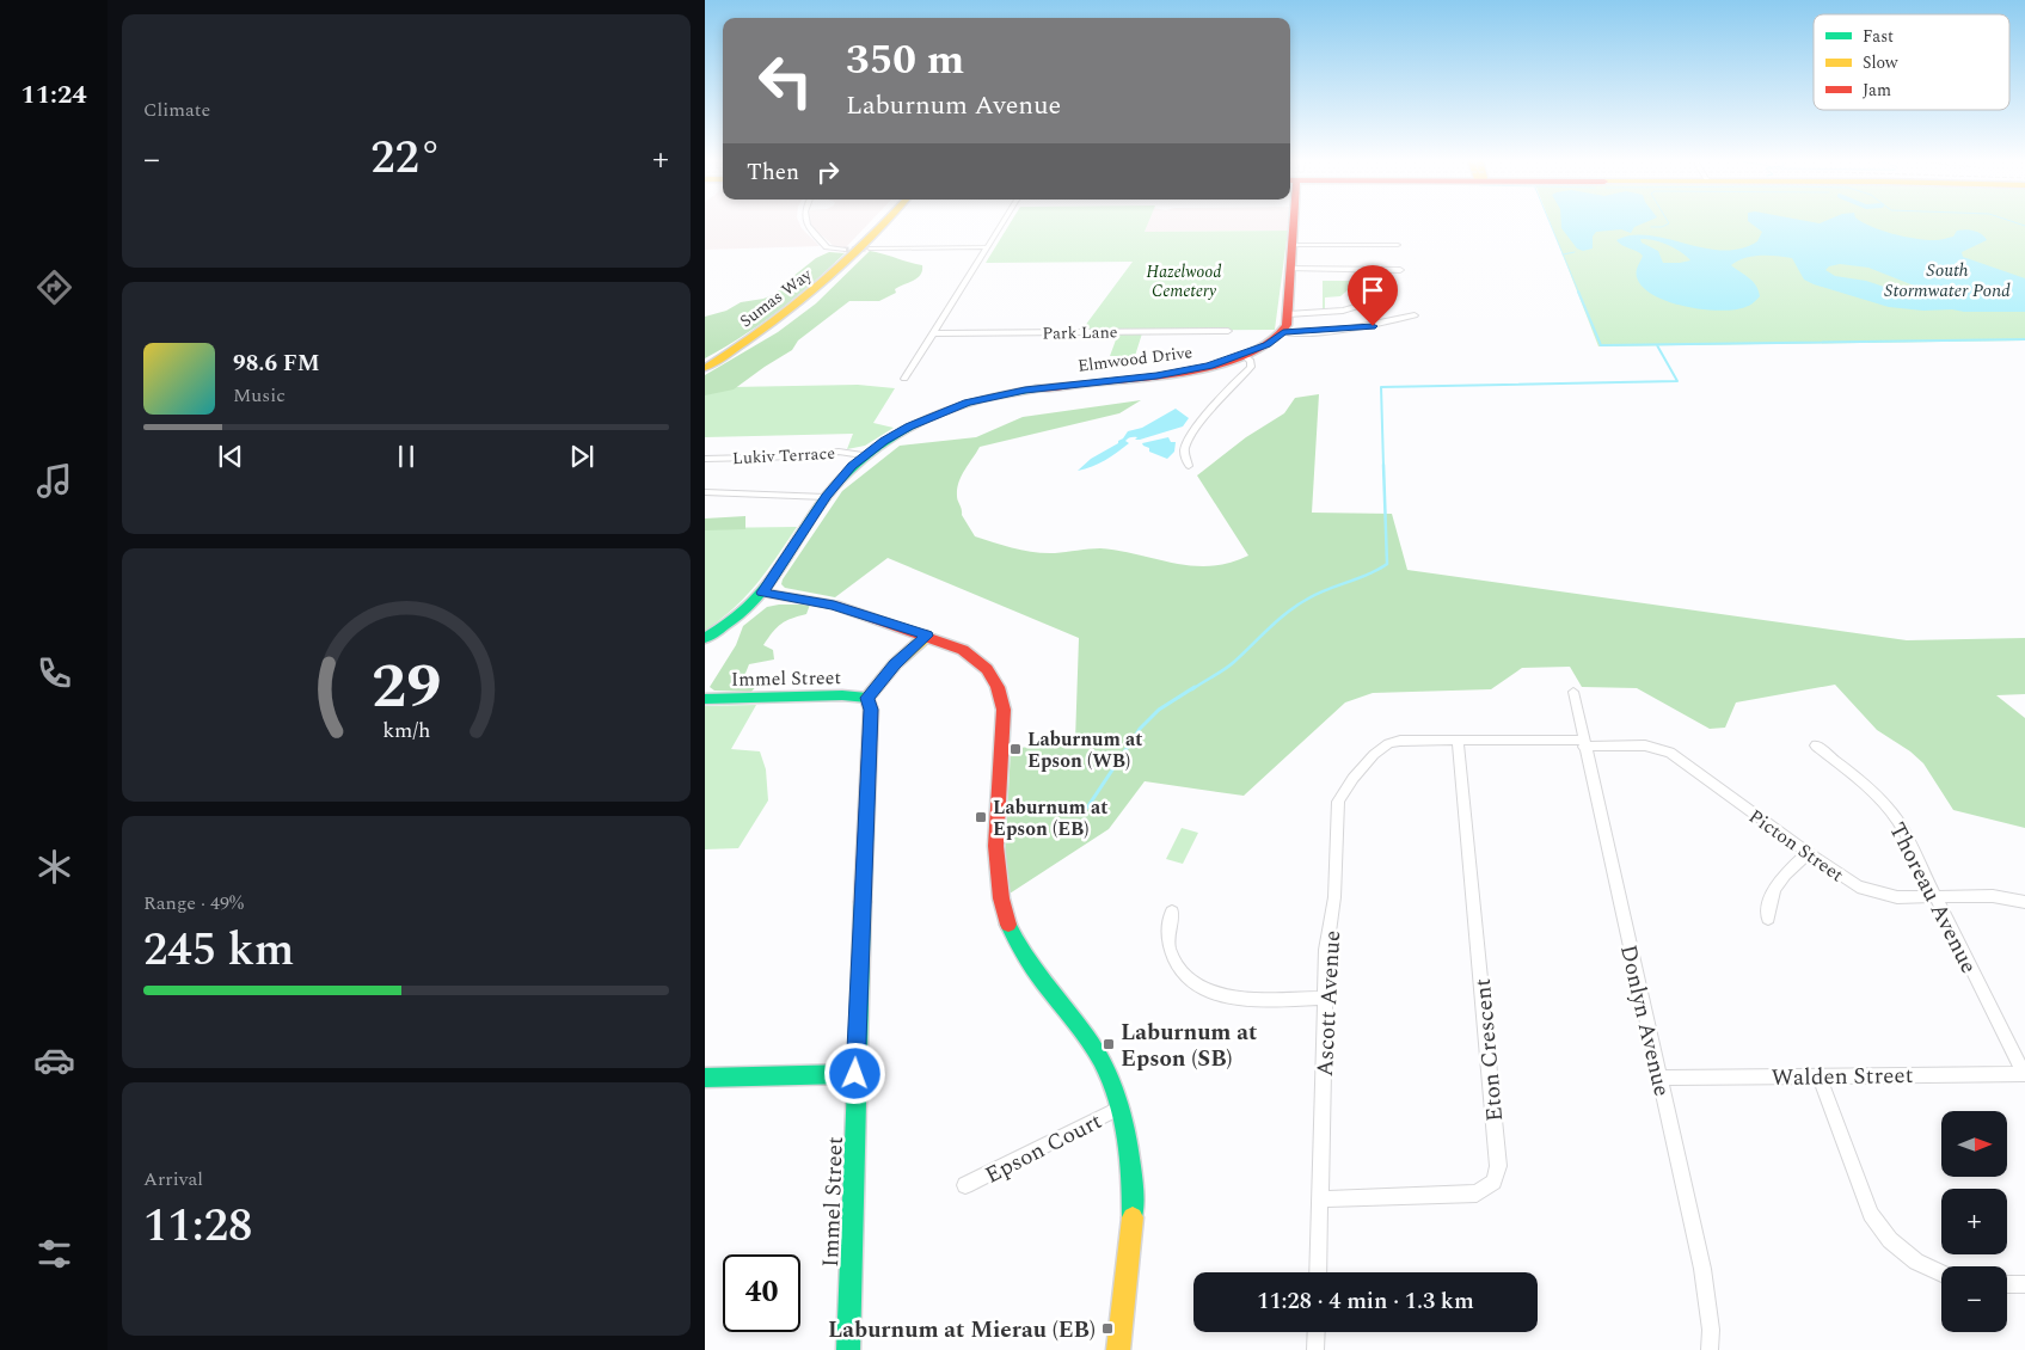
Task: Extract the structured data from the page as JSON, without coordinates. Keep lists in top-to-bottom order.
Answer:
{
  "streets": {
    "main road": ["Sumas Way", "Elmwood Drive", "Immel Street"],
    "street": [
      "Park Lane",
      "Lukiv Terrace",
      "Picton Street",
      "Thoreau Avenue",
      "Ascott Avenue",
      "Donlyn Avenue",
      "Eton Crescent",
      "Walden Street",
      "Epson Court"
    ]
  },
  "crossings": [
    ["Elmwood Drive", "Lukiv Terrace"],
    ["Picton Street", "Thoreau Avenue"],
    ["Picton Street", "Ascott Avenue"],
    ["Picton Street", "Donlyn Avenue"],
    ["Picton Street", "Eton Crescent"],
    ["Thoreau Avenue", "Walden Street"],
    ["Ascott Avenue", "Eton Crescent"],
    ["Donlyn Avenue", "Walden Street"]
  ],
  "water": ["South Stormwater Pond"],
  "parks": ["Hazelwood Cemetery"],
  "places": {
    "transit": [
      "Laburnum at Epson (WB)",
      "Laburnum at Epson (EB)",
      "Laburnum at Epson (SB)",
      "Laburnum at Mierau (EB)"
    ]
  },
  "legend": ["Fast", "Slow", "Jam"],
  "north": "right",
  "page": {
    "tabs": "11:24",
    "tile": [
      "Climate",
      ["Range · 49%", "245 km"],
      ["Arrival", "11:28"]
    ],
    "turn": ["350 m", "Laburnum Avenue"],
    "heat": ["−", "22°", "+"],
    "then": "Then",
    "song": ["98.6 FM", "Music"],
    "map_buttons": ["+", "−"],
    "limit": "40",
    "trip": "11:28 · 4 min · 1.3 km",
    "gauge": ["29", "km/h"]
  }
}
